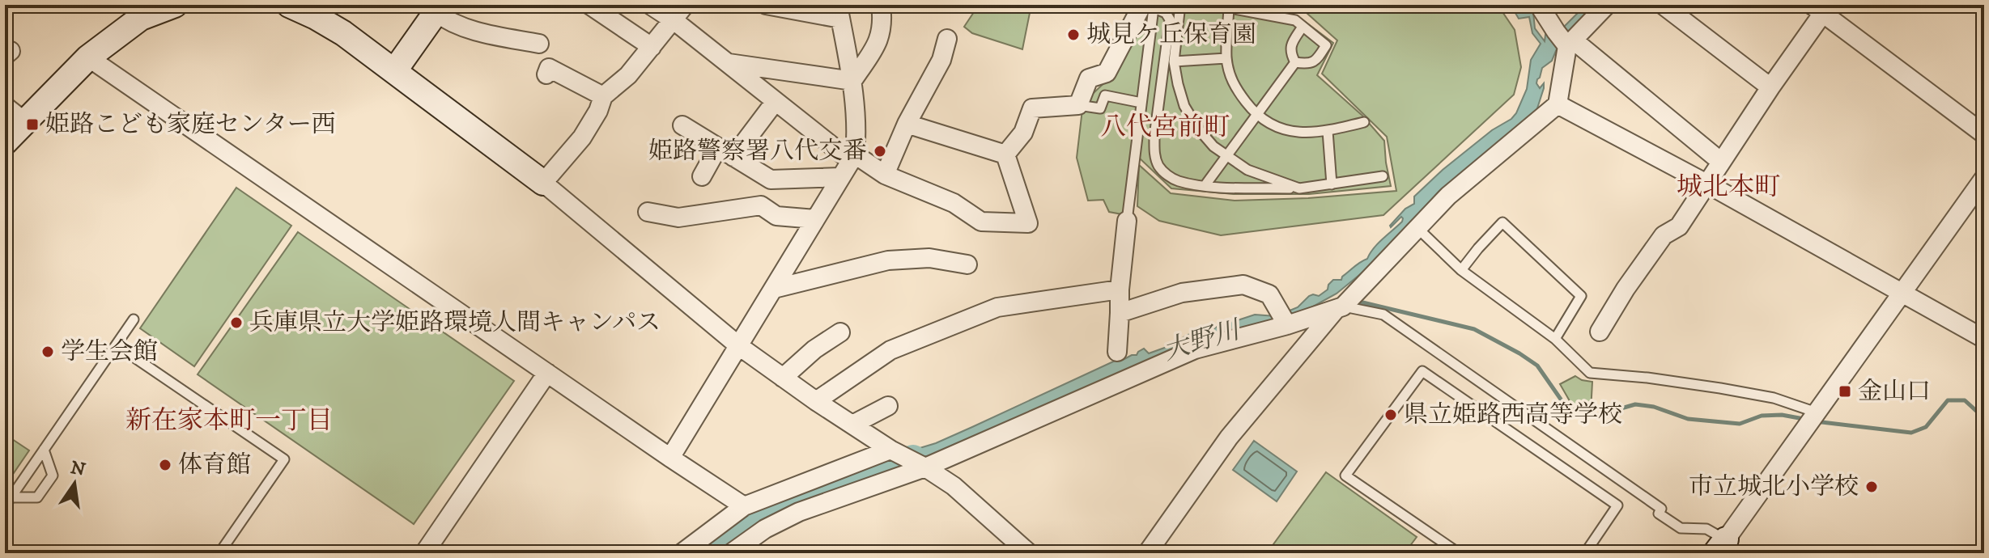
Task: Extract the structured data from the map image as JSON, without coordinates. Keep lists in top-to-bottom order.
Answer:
{
  "districts": ["八代宮前町", "城北本町", "新在家本町一丁目"],
  "water": ["大野川"],
  "places": {
    "other": [
      "城見ケ丘保育園",
      "姫路警察署八代交番",
      "兵庫県立大学姫路環境人間キャンパス",
      "学生会館",
      "県立姫路西高等学校",
      "体育館",
      "市立城北小学校"
    ],
    "transit": ["姫路こども家庭センター西", "金山口"]
  },
  "north": "top"
}
